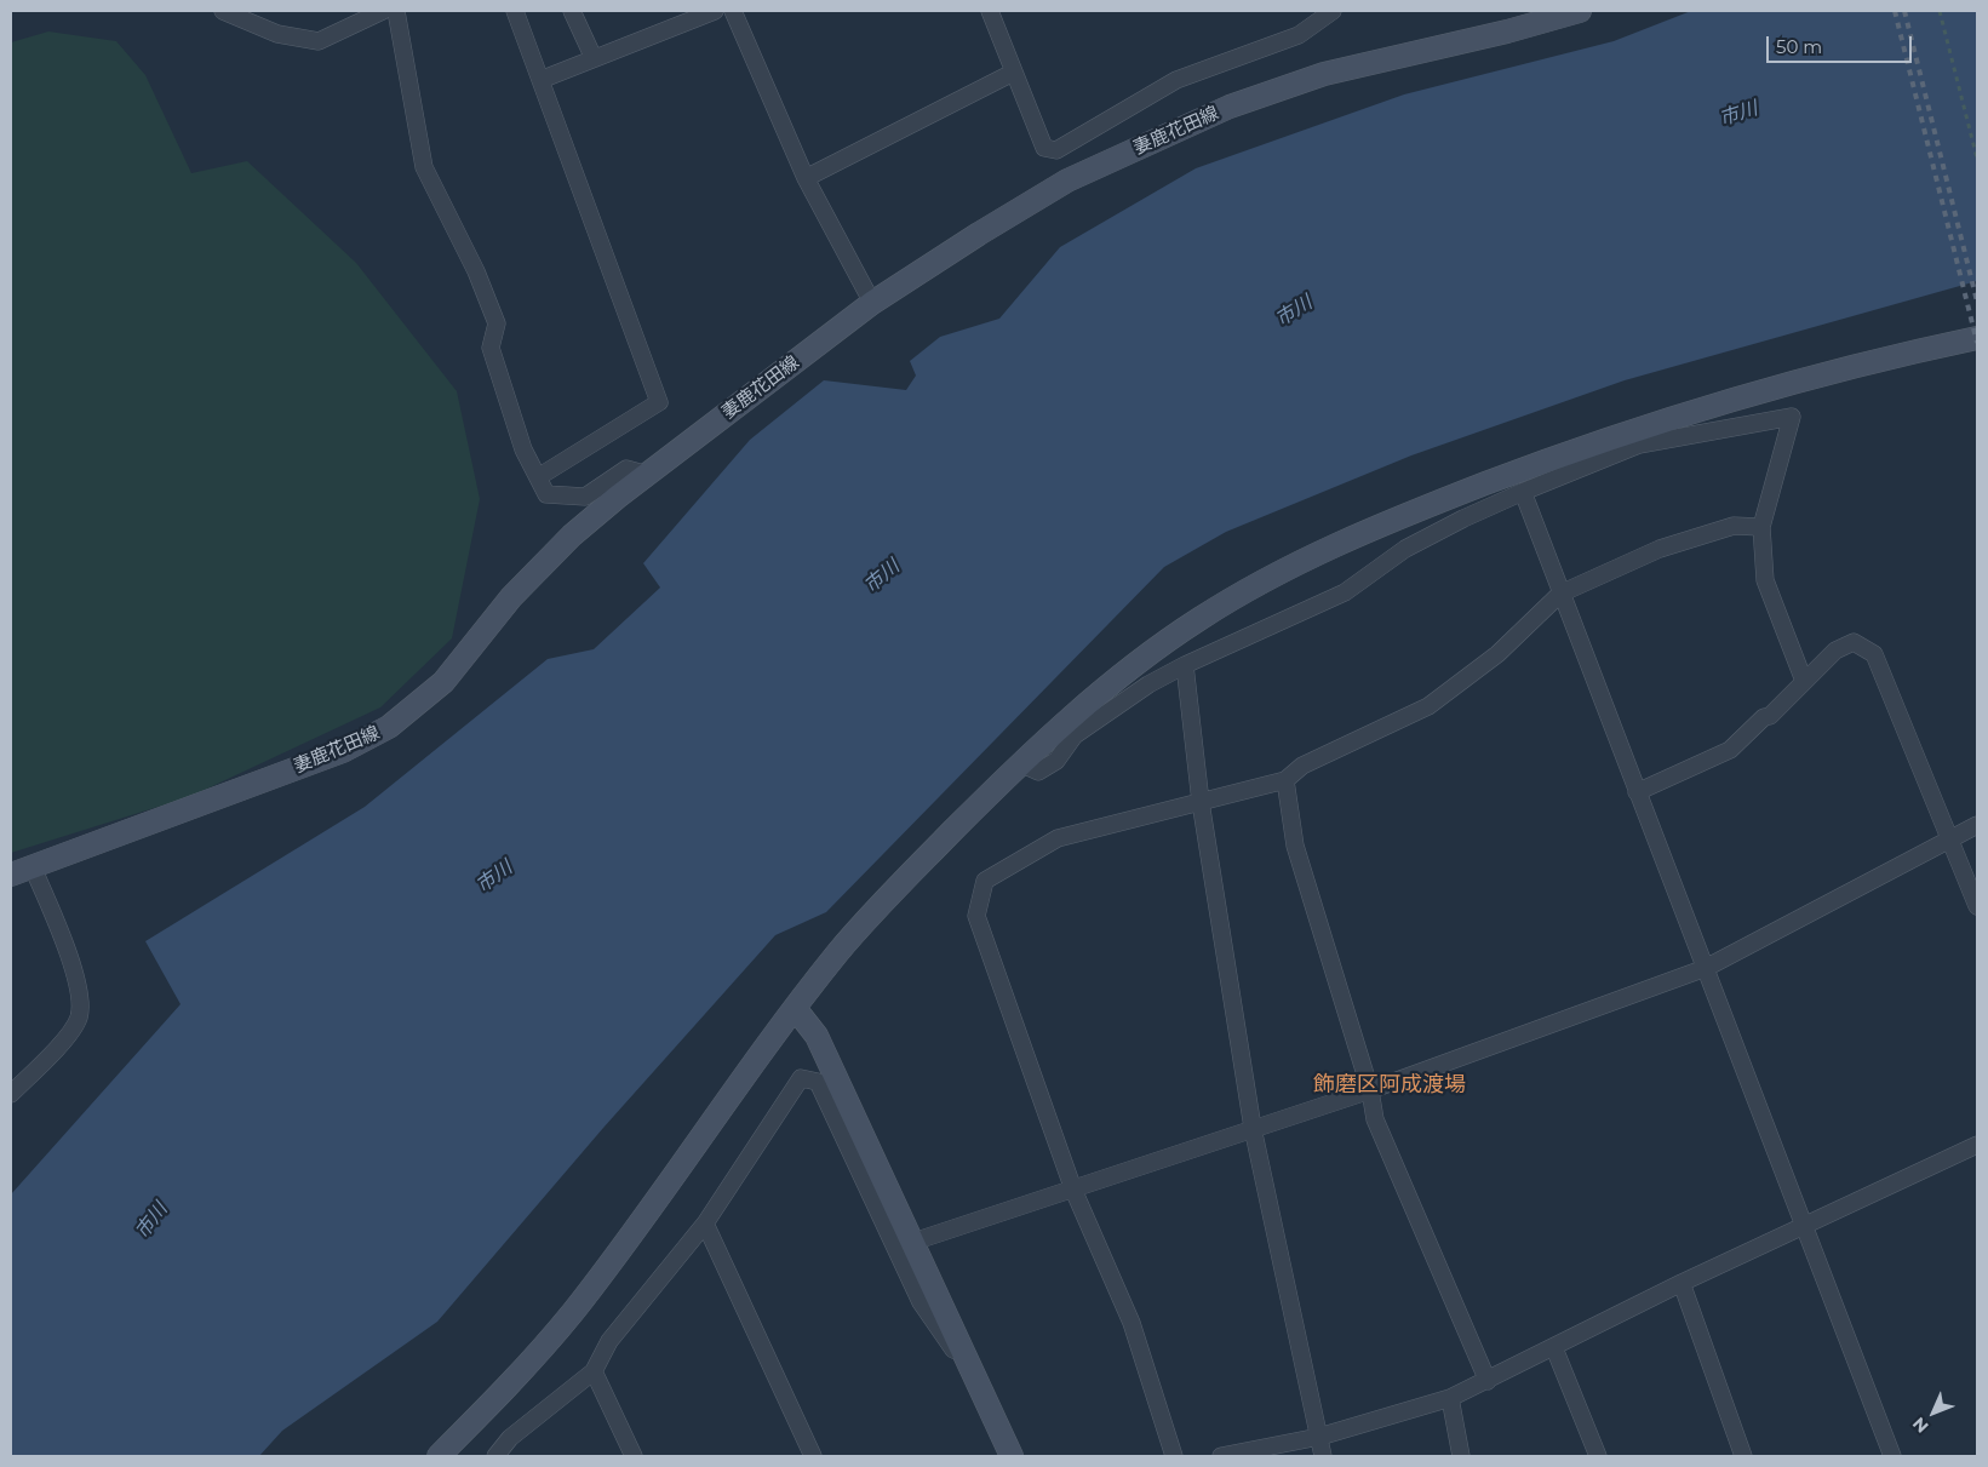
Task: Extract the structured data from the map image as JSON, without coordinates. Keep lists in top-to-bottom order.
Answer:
{
  "streets": {
    "street": ["妻鹿花田線"]
  },
  "districts": ["飾磨区阿成渡場"],
  "water": ["市川"],
  "scale_bar": "50 m",
  "north": "bottom left"
}
